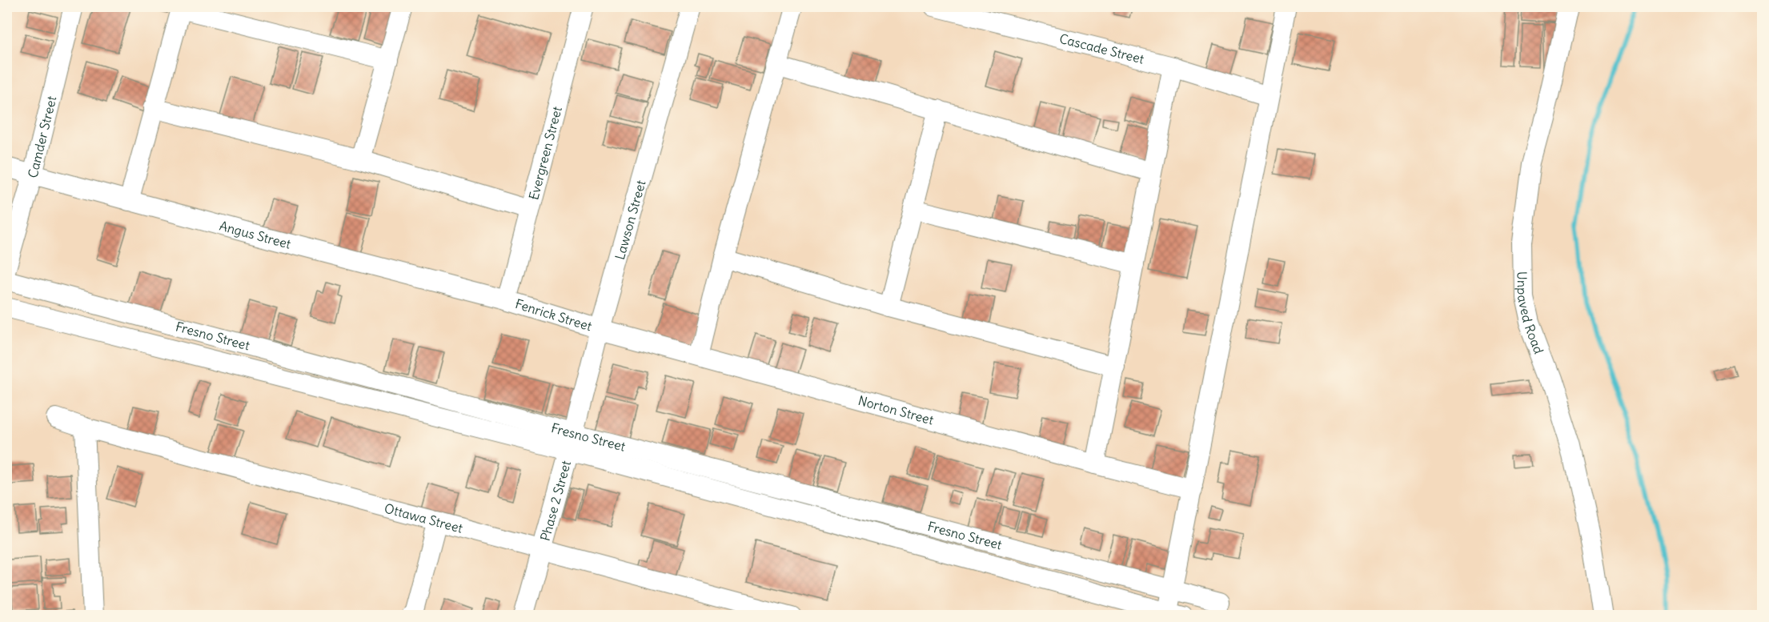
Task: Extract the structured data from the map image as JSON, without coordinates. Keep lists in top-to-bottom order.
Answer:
{
  "streets": {
    "street": [
      "Cascade Street",
      "Camder Street",
      "Evergreen Street",
      "Lawson Street",
      "Angus Street",
      "Unpaved Road",
      "Fenrick Street",
      "Fresno Street",
      "Norton Street",
      "Phase 2 Street",
      "Ottawa Street"
    ]
  },
  "crossings": [
    ["Camder Street", "Angus Street"],
    ["Evergreen Street", "Angus Street"],
    ["Evergreen Street", "Fenrick Street"],
    ["Lawson Street", "Fenrick Street"],
    ["Lawson Street", "Fresno Street"],
    ["Lawson Street", "Norton Street"],
    ["Lawson Street", "Phase 2 Street"],
    ["Angus Street", "Fenrick Street"],
    ["Fenrick Street", "Norton Street"],
    ["Fresno Street", "Phase 2 Street"],
    ["Phase 2 Street", "Ottawa Street"]
  ]
}
